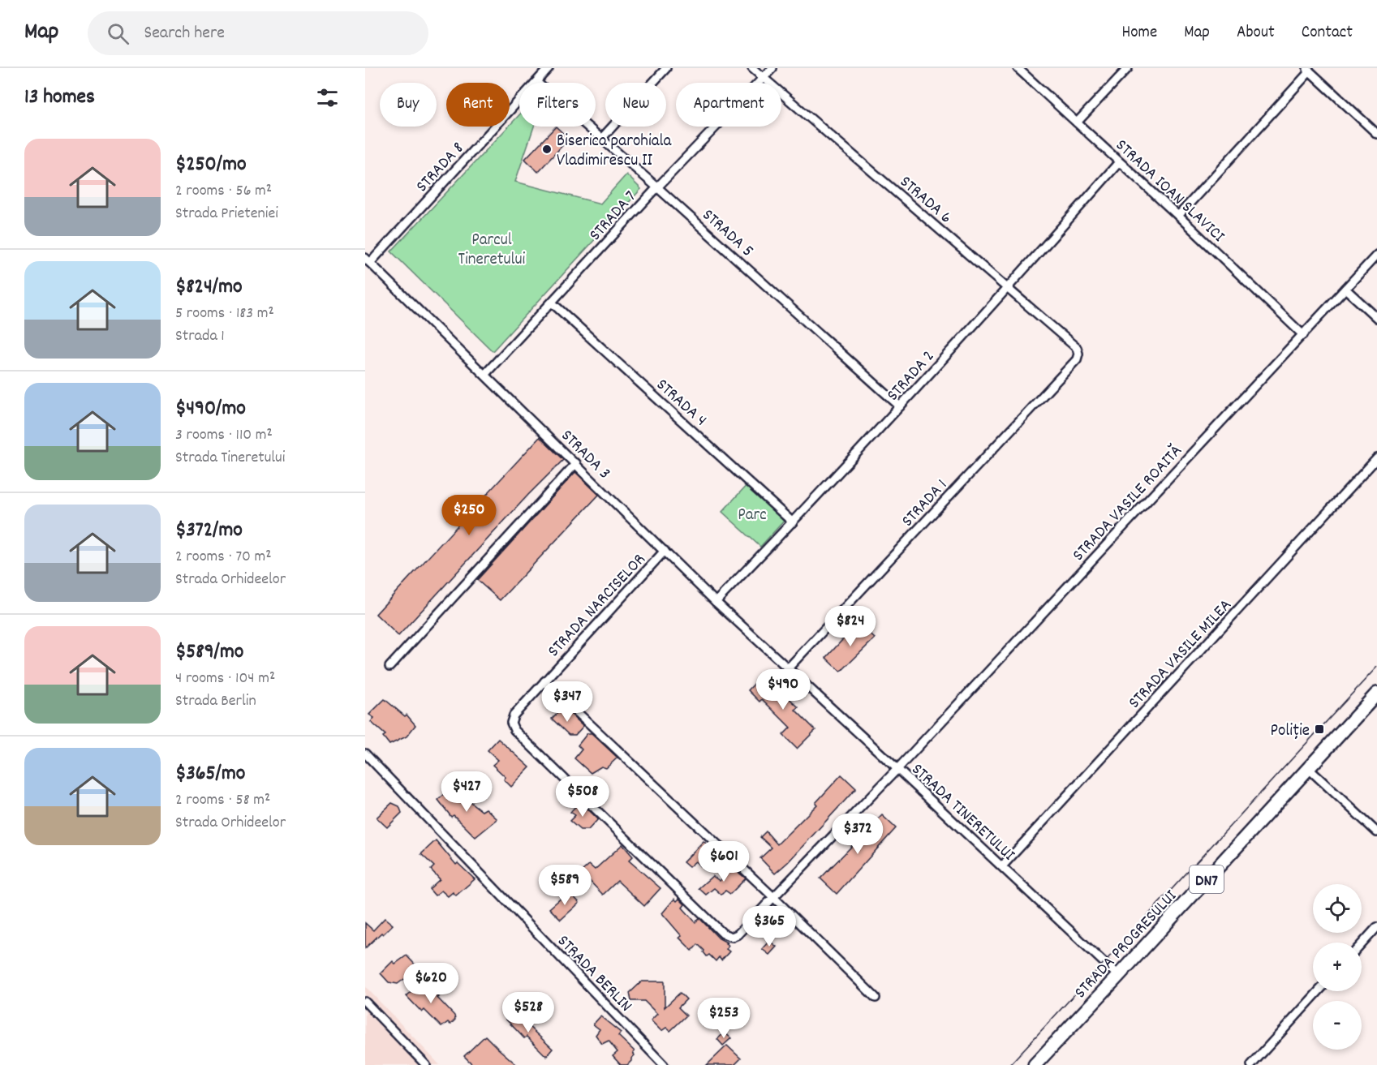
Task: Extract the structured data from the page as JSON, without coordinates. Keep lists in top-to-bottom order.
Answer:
{
  "streets": {
    "main road": ["DN7", "STRADA PROGRESULUI"],
    "street": [
      "STRADA 8",
      "STRADA IOAN SLAVICI",
      "STRADA 6",
      "STRADA 7",
      "STRADA 5",
      "STRADA 2",
      "STRADA 4",
      "STRADA 3",
      "STRADA 1",
      "STRADA VASILE ROAITĂ",
      "STRADA NARCISELOR",
      "STRADA VASILE MILEA",
      "STRADA TINERETULUI",
      "STRADA BERLIN"
    ]
  },
  "crossings": [
    ["STRADA 8", "STRADA 5"],
    ["STRADA 8", "STRADA 3"],
    ["STRADA IOAN SLAVICI", "STRADA 2"],
    ["STRADA IOAN SLAVICI", "STRADA VASILE ROAITĂ"],
    ["STRADA 6", "STRADA 7"],
    ["STRADA 6", "STRADA 2"],
    ["STRADA 6", "STRADA 1"],
    ["STRADA 7", "STRADA 5"],
    ["STRADA 7", "STRADA 4"],
    ["STRADA 7", "STRADA 3"],
    ["STRADA 5", "STRADA 2"],
    ["STRADA 2", "STRADA 4"],
    ["STRADA 2", "STRADA 3"],
    ["STRADA 3", "STRADA 1"],
    ["STRADA 3", "STRADA NARCISELOR"],
    ["STRADA 3", "STRADA TINERETULUI"],
    ["STRADA 1", "STRADA TINERETULUI"],
    ["STRADA VASILE ROAITĂ", "STRADA NARCISELOR"],
    ["STRADA VASILE ROAITĂ", "STRADA TINERETULUI"],
    ["STRADA VASILE MILEA", "STRADA TINERETULUI"],
    ["STRADA TINERETULUI", "STRADA PROGRESULUI"]
  ],
  "parks": ["Parcul Tineretului", "Parc"],
  "places": {
    "other": ["Biserica parohiala Vladimirescu II"],
    "transit": ["Poliție"]
  },
  "page": {
    "header": "Map",
    "search": "Search here",
    "nav": [
      "Home",
      "Map",
      "About",
      "Contact"
    ],
    "heading": "13 homes",
    "chip": [
      "Buy",
      "Rent",
      "Filters",
      "New",
      "Apartment"
    ],
    "list": [
      {
        "name": "$250/mo",
        "note": "2 rooms · 56 m² · Strada Prieteniei"
      },
      {
        "name": "$824/mo",
        "note": "5 rooms · 183 m² · Strada 1"
      },
      {
        "name": "$490/mo",
        "note": "3 rooms · 110 m² · Strada Tineretului"
      },
      {
        "name": "$372/mo",
        "note": "2 rooms · 70 m² · Strada Orhideelor"
      },
      {
        "name": "$589/mo",
        "note": "4 rooms · 104 m² · Strada Berlin"
      },
      {
        "name": "$365/mo",
        "note": "2 rooms · 58 m² · Strada Orhideelor"
      }
    ],
    "price": [
      "$250",
      "$824",
      "$490",
      "$347",
      "$427",
      "$508",
      "$372",
      "$601",
      "$589",
      "$365",
      "$620",
      "$528",
      "$253"
    ],
    "map_buttons": ["+", "−"]
  }
}
